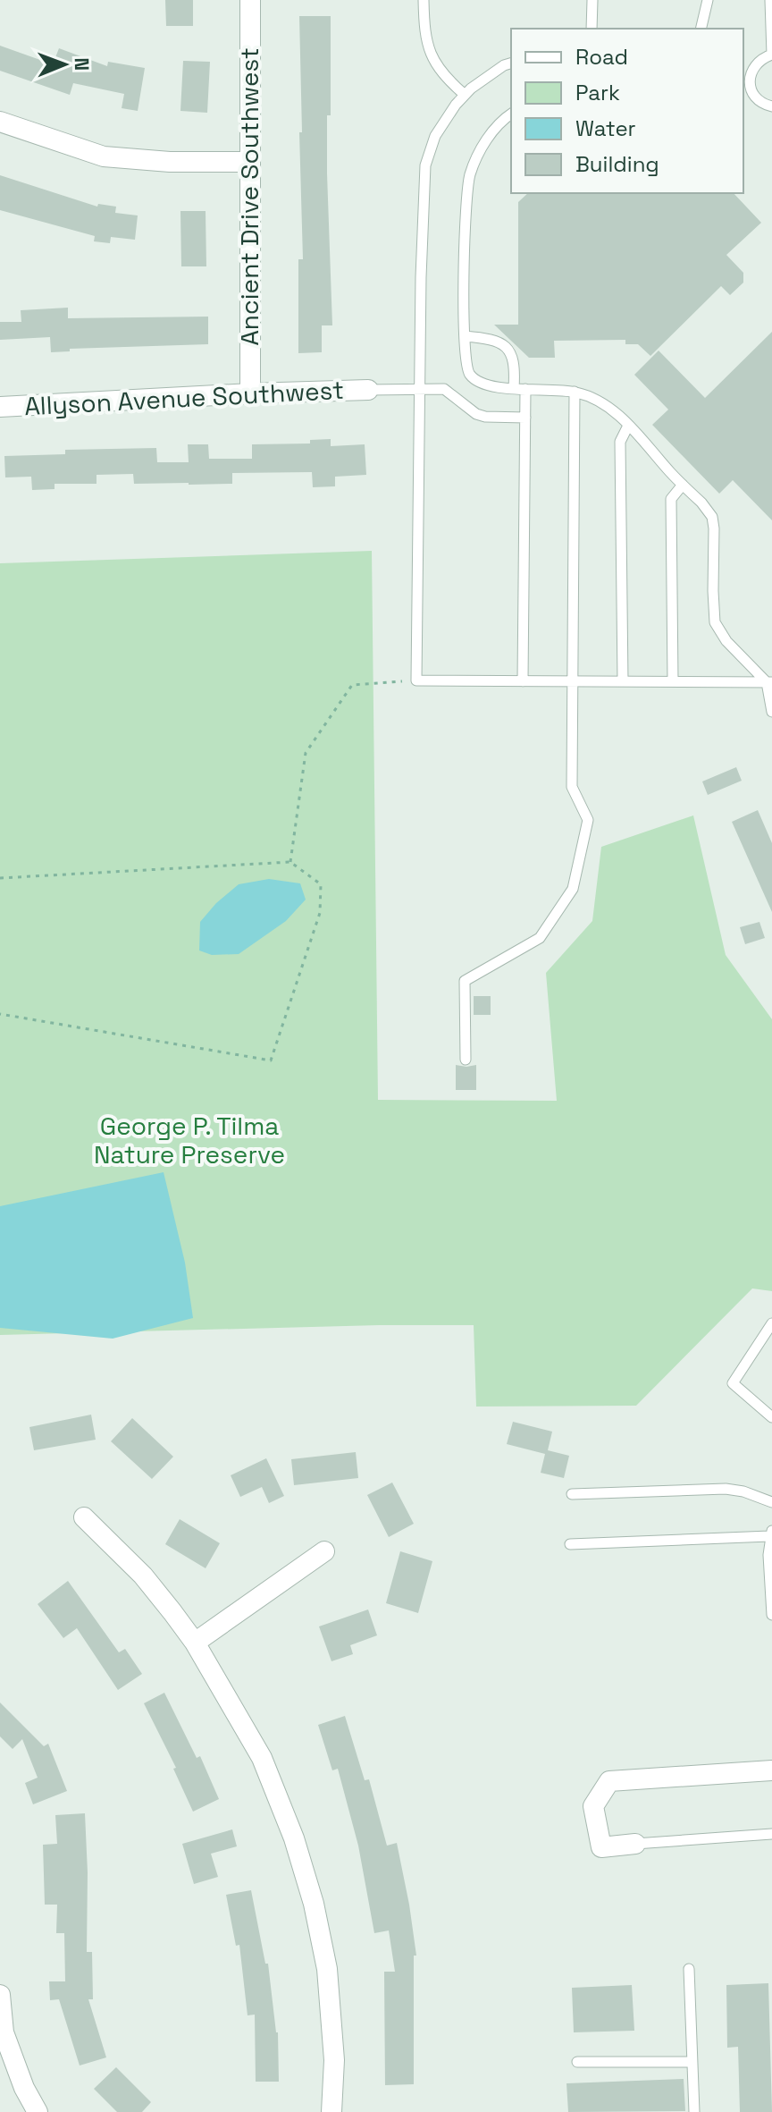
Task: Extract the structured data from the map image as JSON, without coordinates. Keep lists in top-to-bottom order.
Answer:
{
  "streets": {
    "street": ["Ancient Drive Southwest", "Allyson Avenue Southwest"]
  },
  "crossings": [
    ["Ancient Drive Southwest", "Allyson Avenue Southwest"]
  ],
  "parks": ["George P. Tilma Nature Preserve"],
  "legend": [
    "Road",
    "Park",
    "Water",
    "Building"
  ],
  "north": "right"
}
